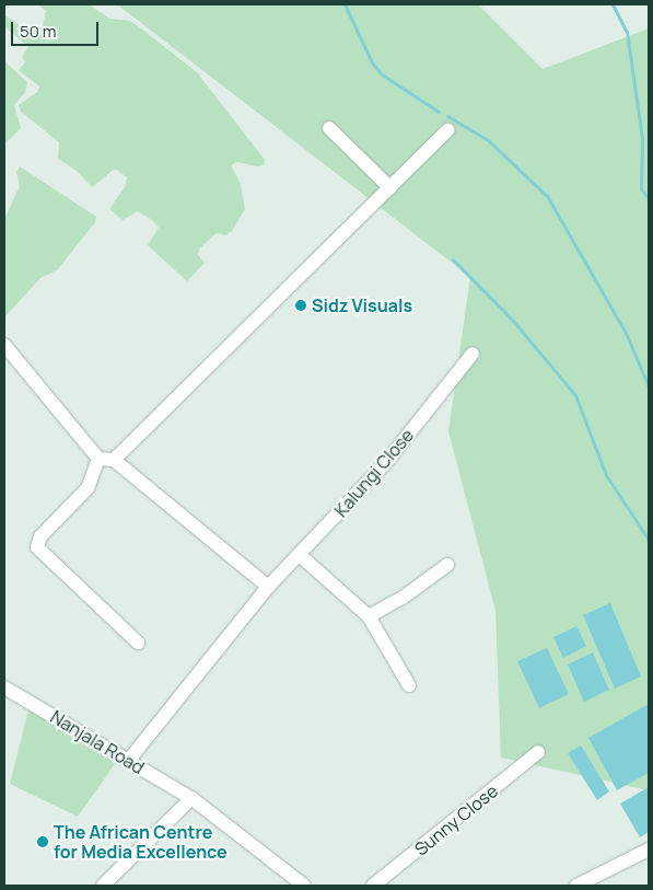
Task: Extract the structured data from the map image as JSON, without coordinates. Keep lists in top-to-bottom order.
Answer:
{
  "streets": {
    "street": ["Kalungi Close", "Nanjala Road", "Sunny Close"]
  },
  "crossings": [
    ["Kalungi Close", "Nanjala Road"]
  ],
  "places": ["Sidz Visuals", "The African Centre for Media Excellence"],
  "scale_bar": "50 m"
}
